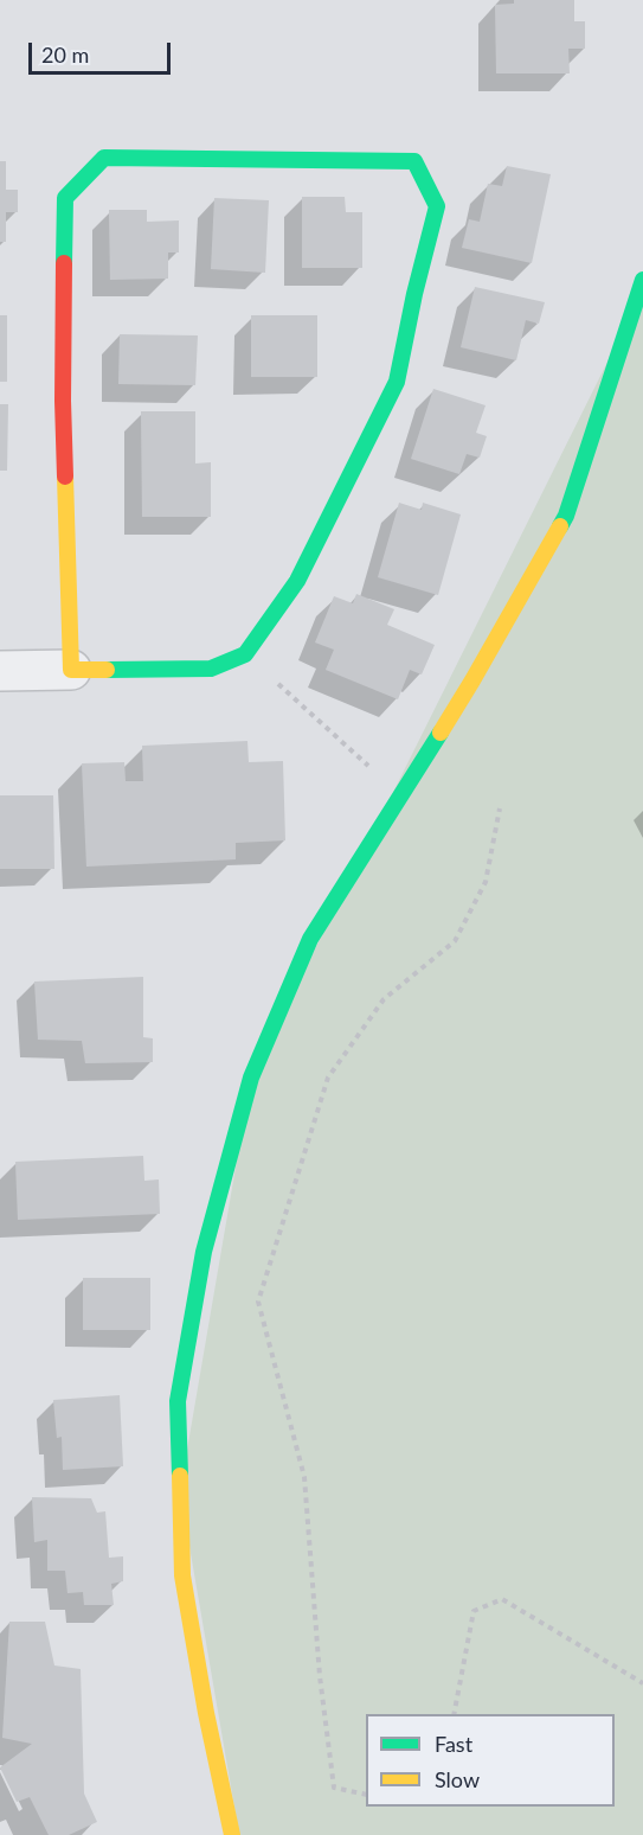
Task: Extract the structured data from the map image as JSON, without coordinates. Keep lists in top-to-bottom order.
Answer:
{
  "legend": ["Fast", "Slow"],
  "scale_bar": "20 m"
}
